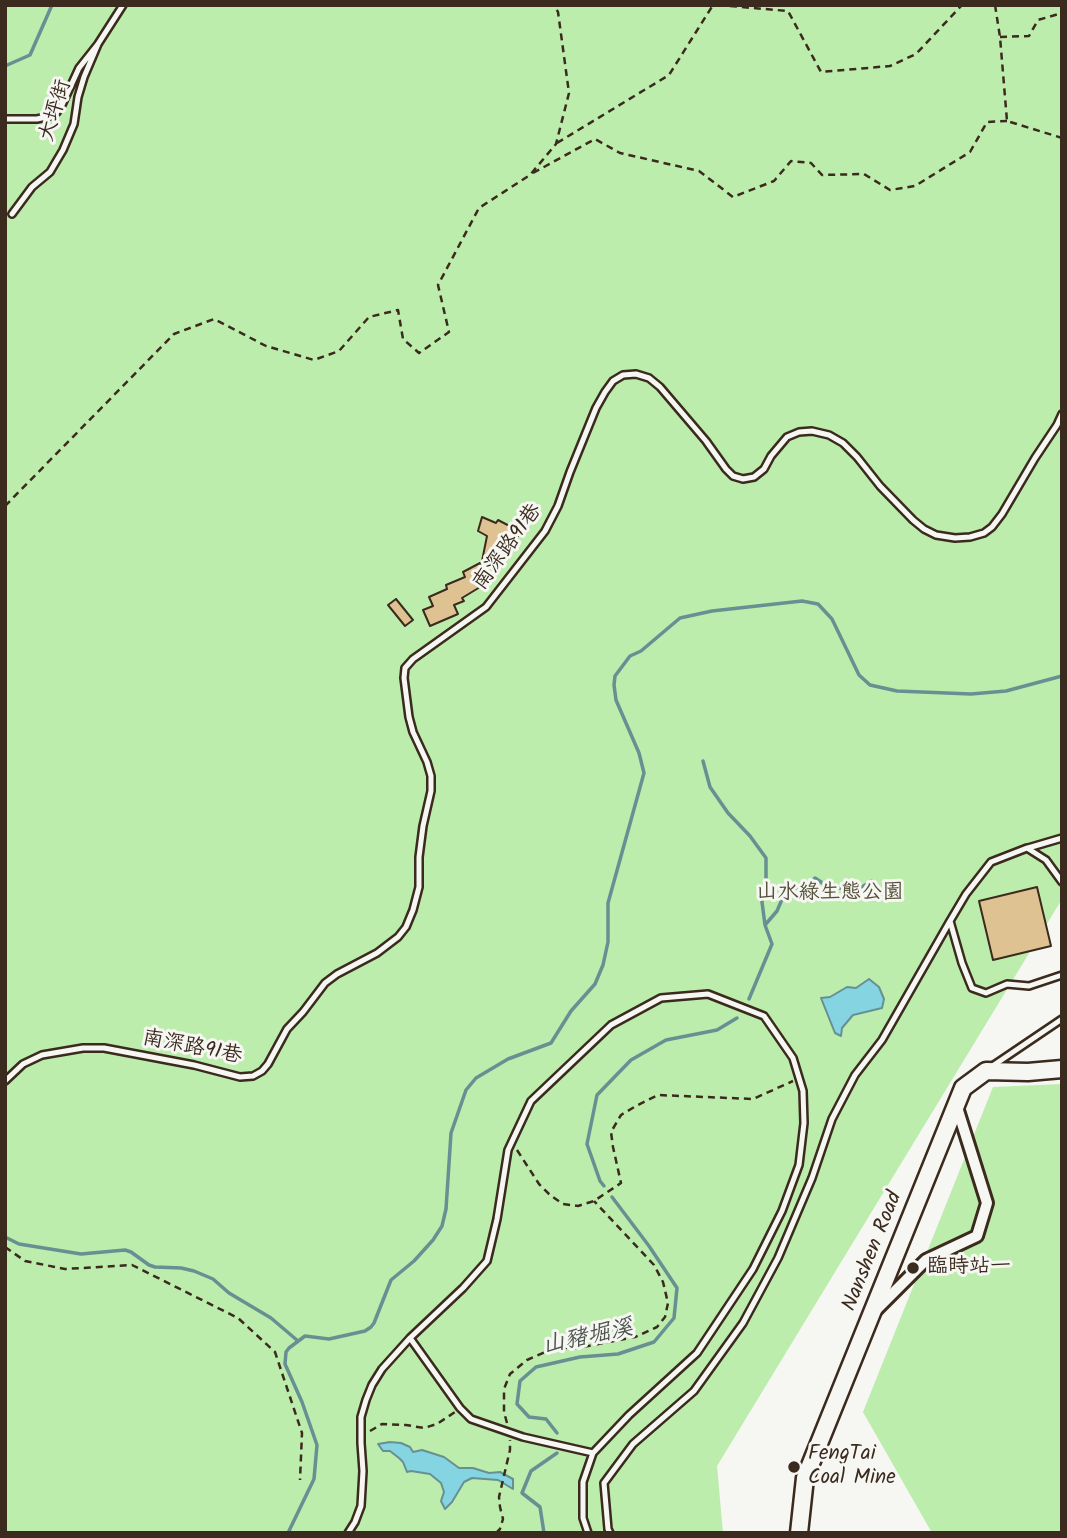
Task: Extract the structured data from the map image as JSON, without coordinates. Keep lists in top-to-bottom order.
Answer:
{
  "streets": {
    "main road": ["Nanshen Road"],
    "lane": ["大坪街", "南深路91巷"]
  },
  "water": ["山豬堀溪"],
  "parks": ["山水綠生態公園"],
  "places": ["臨時站一", "FengTai Coal Mine"]
}
